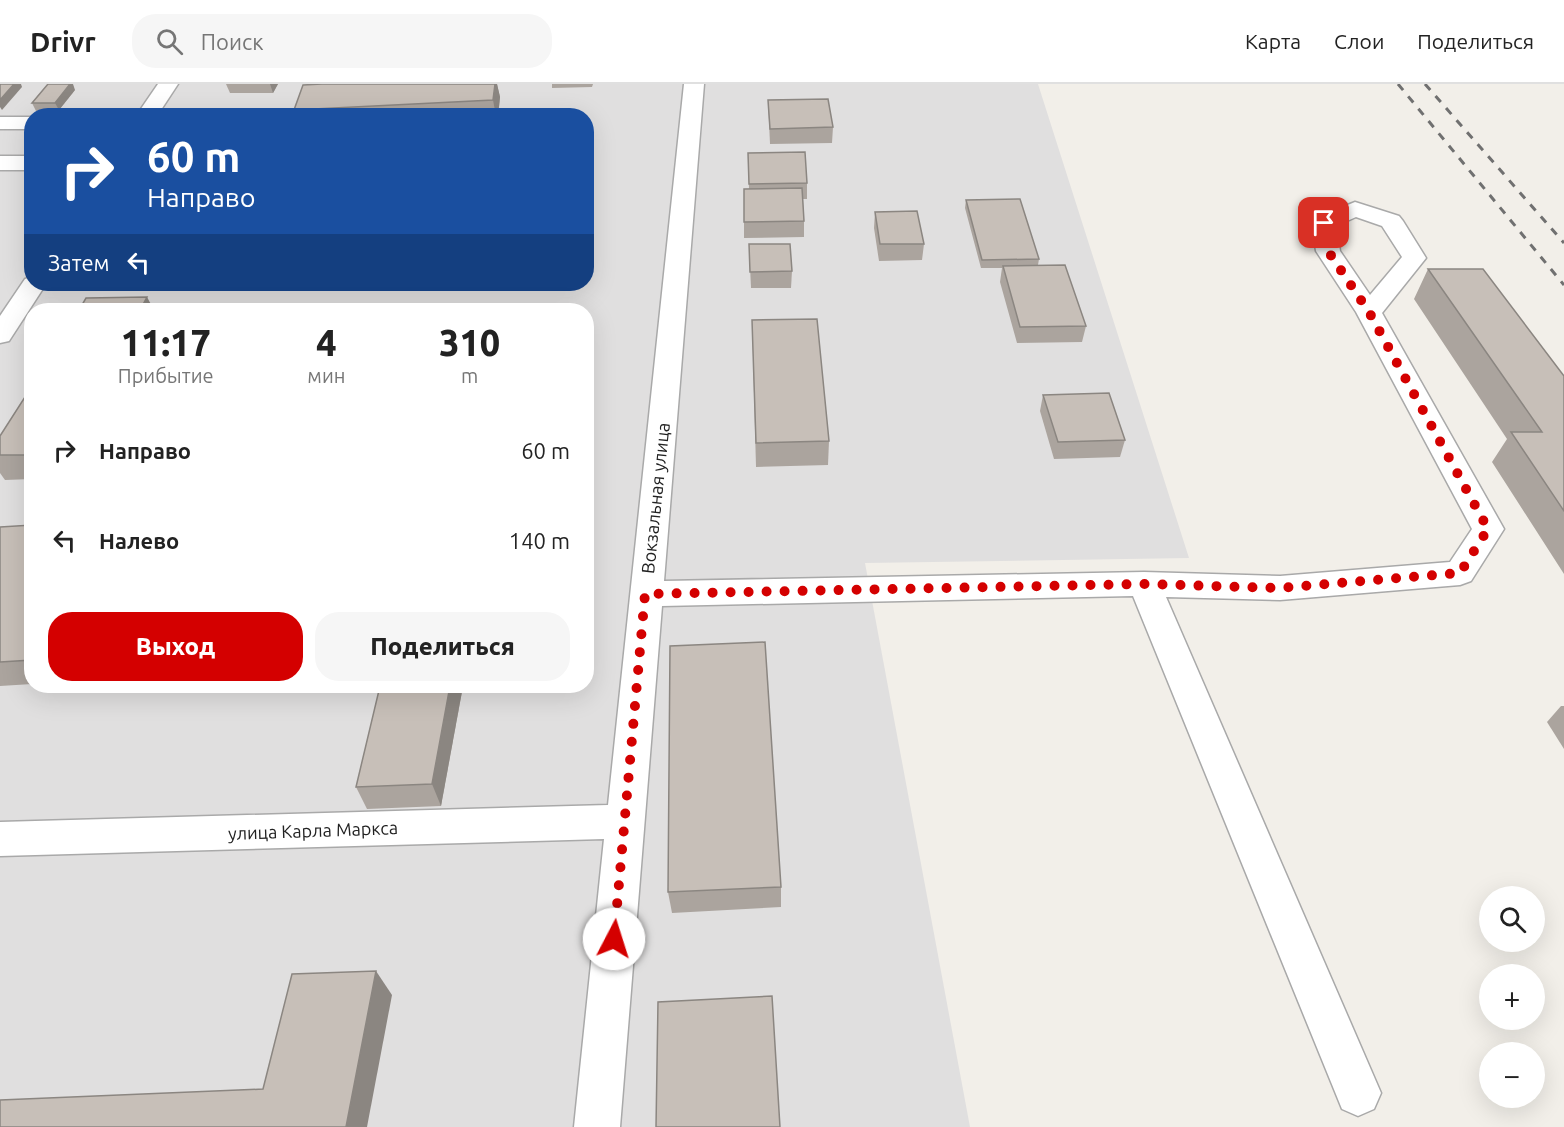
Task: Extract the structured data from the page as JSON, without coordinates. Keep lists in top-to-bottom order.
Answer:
{
  "streets": {
    "street": ["Вокзальная улица", "улица Карла Маркса"]
  },
  "crossings": [
    ["Вокзальная улица", "улица Карла Маркса"]
  ],
  "page": {
    "header": "Drivr",
    "search": "Поиск",
    "nav": ["Карта", "Слои", "Поделиться"],
    "turn": ["60 m", "Направо"],
    "then": "Затем",
    "eta": [
      "11:17",
      "Прибытие",
      "4",
      "мин",
      "310",
      "m"
    ],
    "list": [
      {
        "name": "Направо",
        "value": "60 m"
      },
      {
        "name": "Налево",
        "value": "140 m"
      }
    ],
    "buttons": ["Выход", "Поделиться"],
    "map_buttons": ["+", "−"]
  }
}
